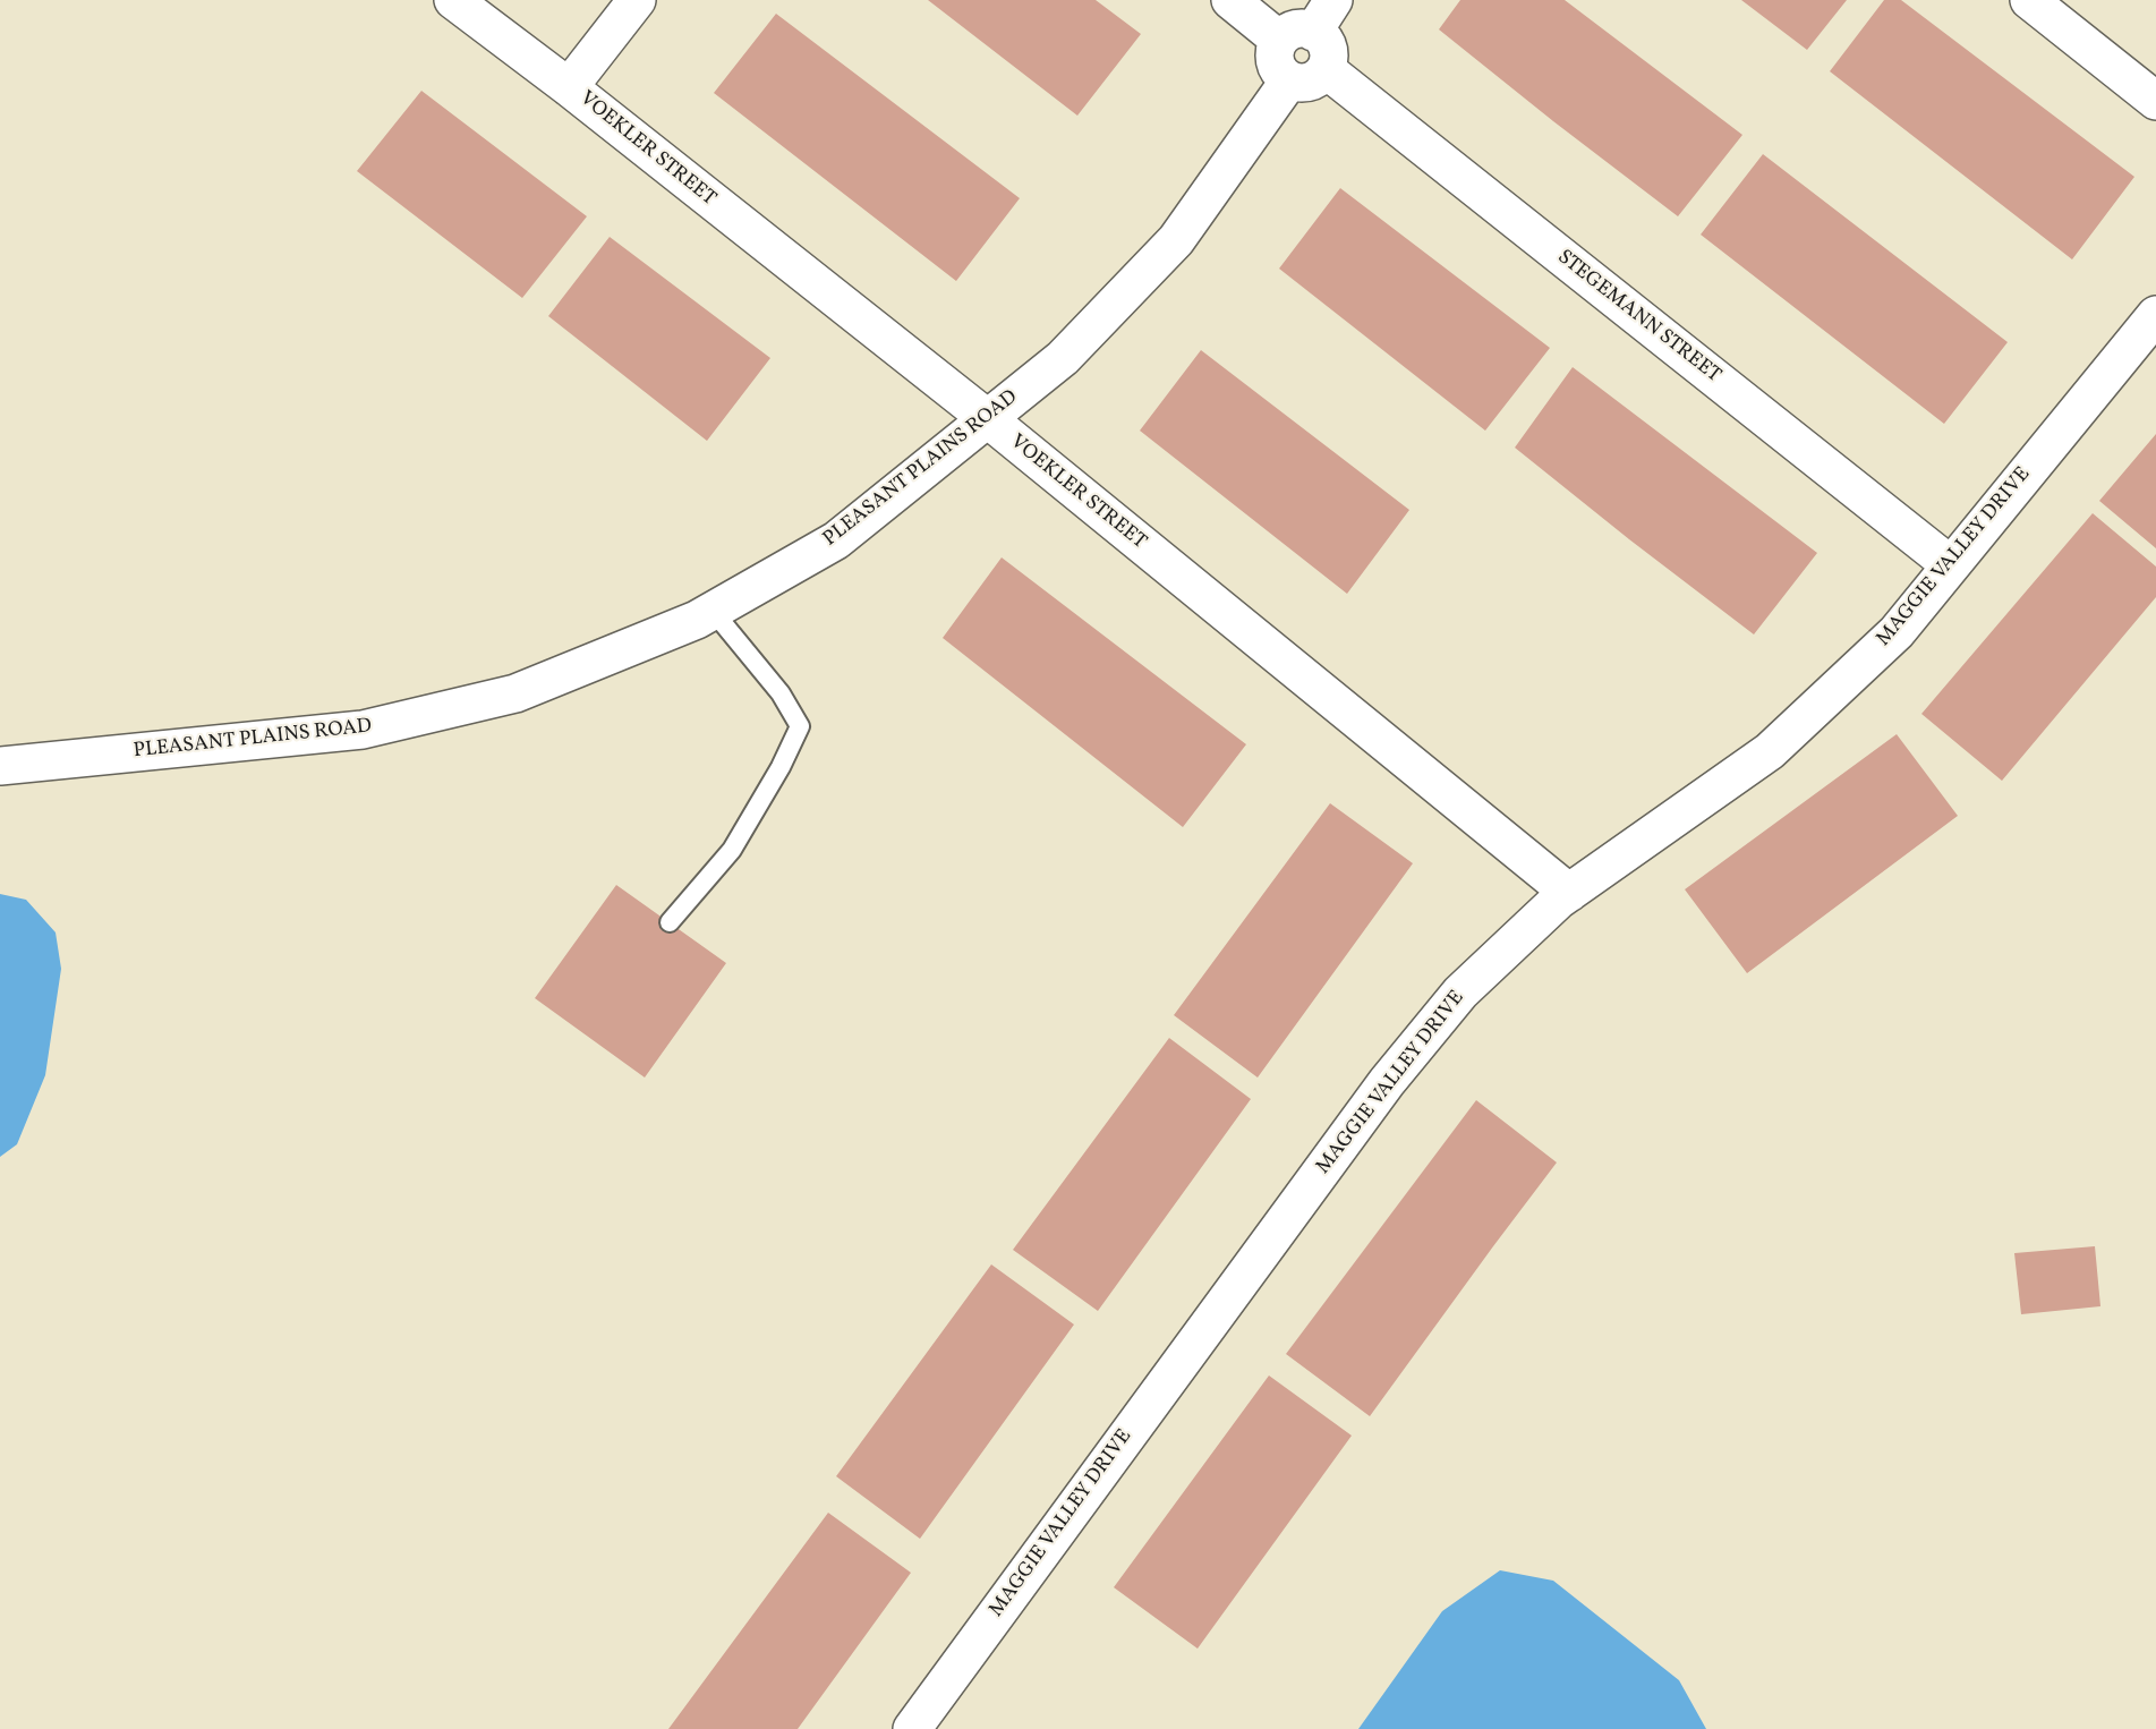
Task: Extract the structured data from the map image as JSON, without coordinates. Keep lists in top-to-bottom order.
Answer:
{
  "streets": {
    "street": [
      "VOEKLER STREET",
      "STEGEMANN STREET",
      "PLEASANT PLAINS ROAD",
      "MAGGIE VALLEY DRIVE"
    ]
  },
  "crossings": [
    ["VOEKLER STREET", "PLEASANT PLAINS ROAD"],
    ["VOEKLER STREET", "MAGGIE VALLEY DRIVE"],
    ["STEGEMANN STREET", "PLEASANT PLAINS ROAD"],
    ["STEGEMANN STREET", "MAGGIE VALLEY DRIVE"]
  ]
}
